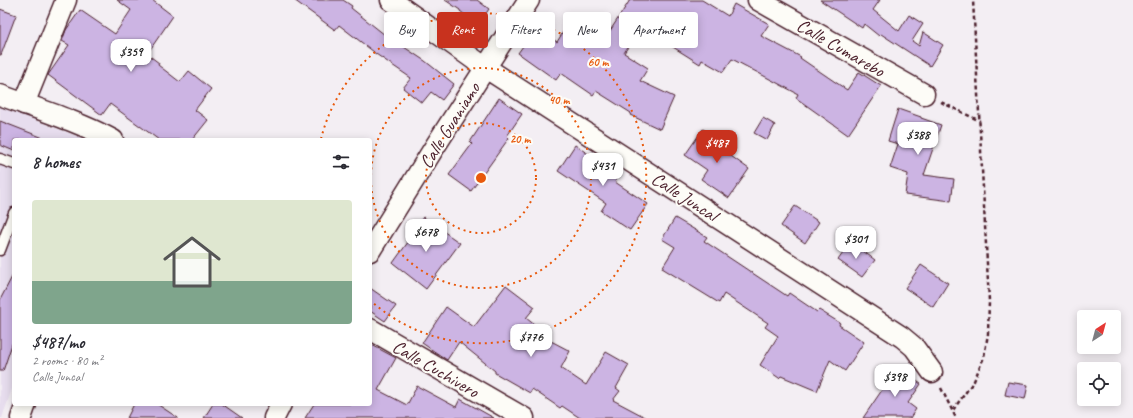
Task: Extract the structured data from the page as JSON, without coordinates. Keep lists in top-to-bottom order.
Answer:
{
  "streets": {
    "street": [
      "Calle Cumarebo",
      "Calle Guaniamo",
      "Calle Juncal",
      "Calle Cuchivero"
    ]
  },
  "crossings": [
    ["Calle Guaniamo", "Calle Juncal"]
  ],
  "north": "top right",
  "page": {
    "chip": [
      "Buy",
      "Rent",
      "Filters",
      "New",
      "Apartment"
    ],
    "price": [
      "$359",
      "$388",
      "$487",
      "$431",
      "$678",
      "$301",
      "$776",
      "$398"
    ],
    "heading": "8 homes",
    "list": [
      {
        "name": "$487/mo",
        "note": "2 rooms · 80 m² · Calle Juncal"
      }
    ]
  },
  "rings": ["60 m", "40 m", "20 m"]
}
